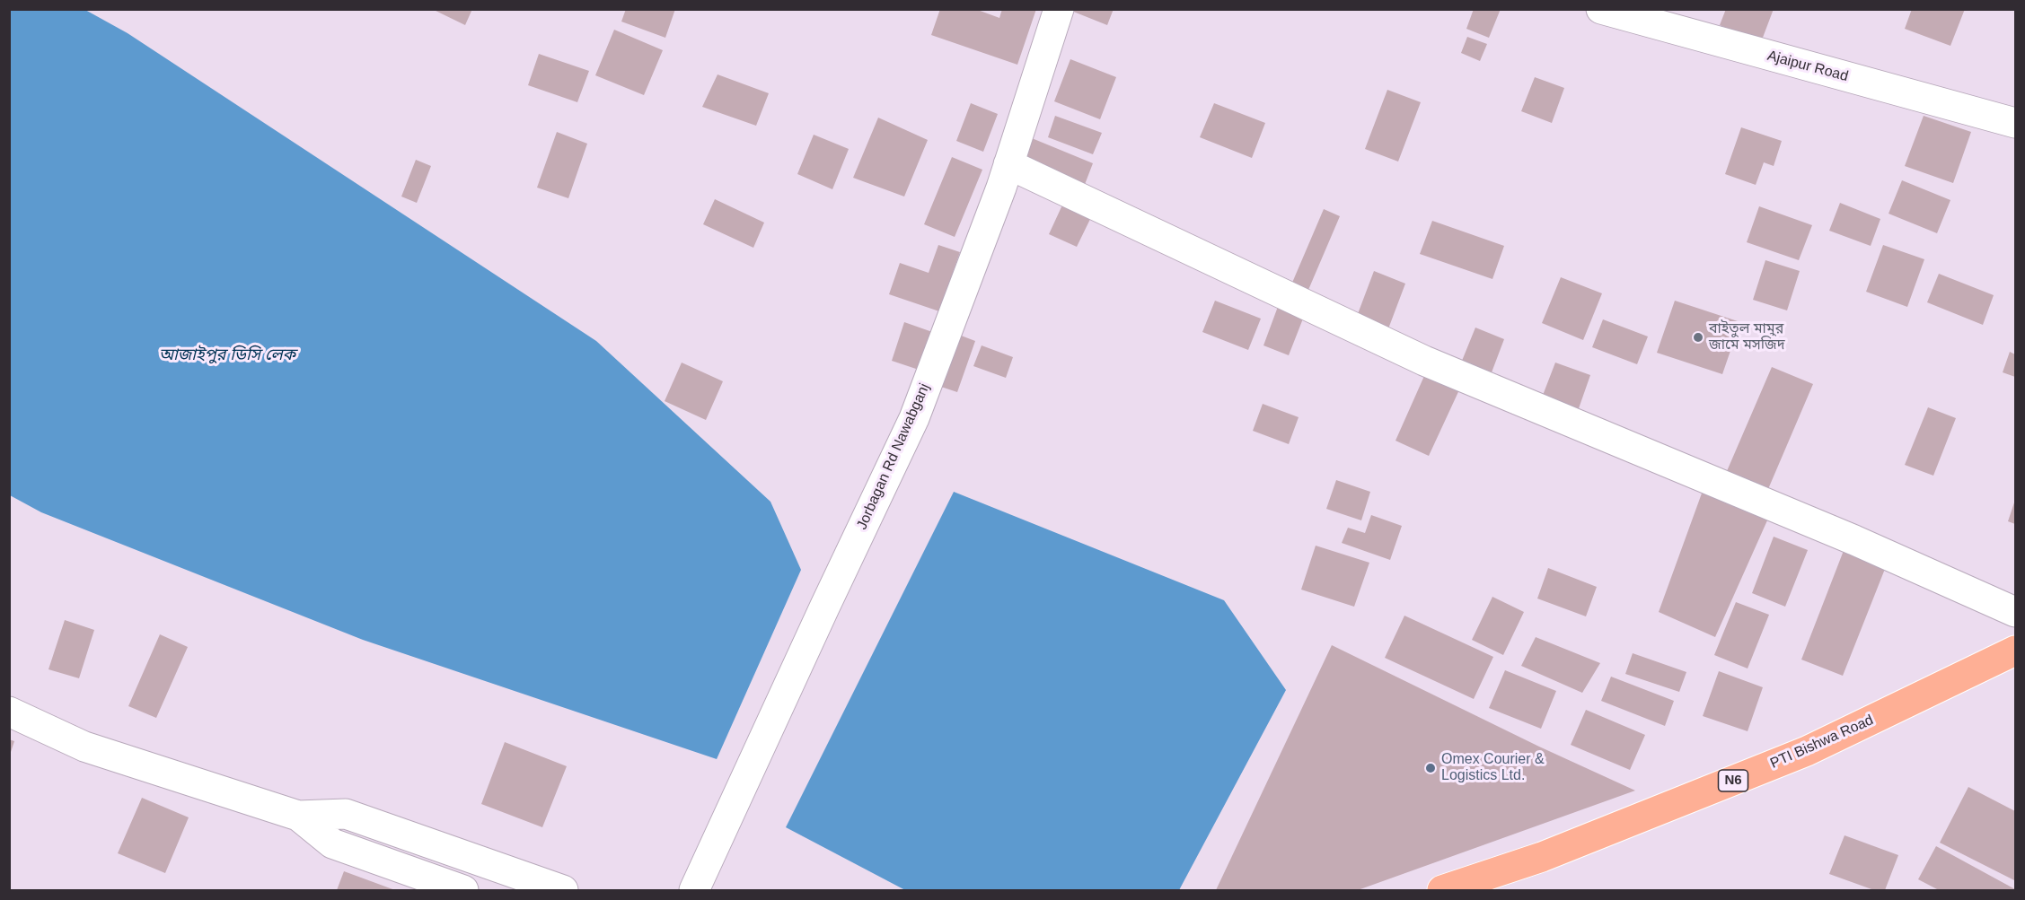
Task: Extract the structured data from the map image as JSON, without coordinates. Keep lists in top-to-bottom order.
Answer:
{
  "streets": {
    "highway": ["PTI Bishwa Road", "N6"],
    "street": ["Ajaipur Road", "Jorbagan Rd Nawabganj"]
  },
  "water": ["আজাইপুর ডিসি লেক"],
  "places": ["বাইতুল মামুর জামে মসজিদ", "Omex Courier & Logistics Ltd."]
}
